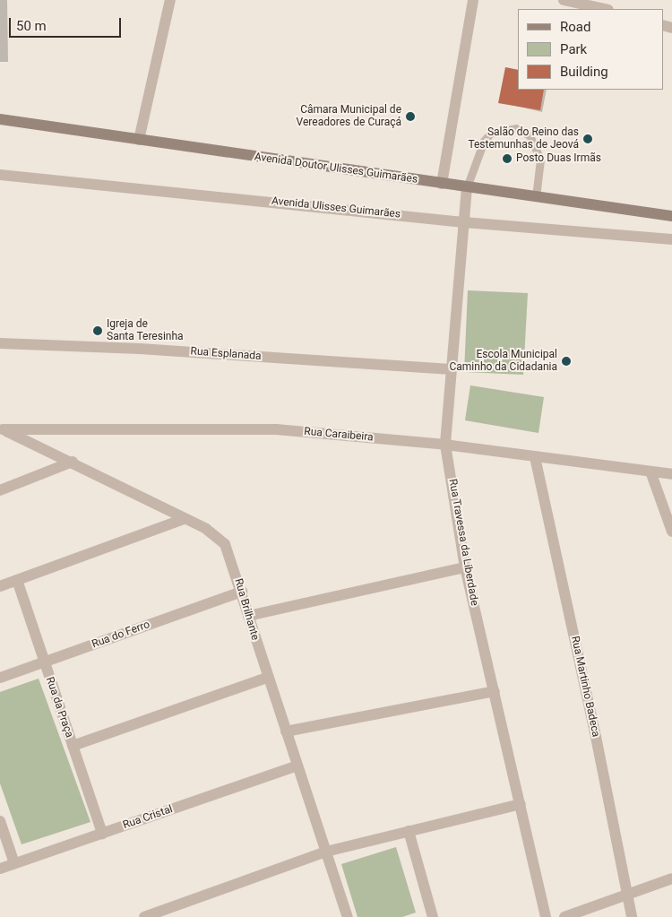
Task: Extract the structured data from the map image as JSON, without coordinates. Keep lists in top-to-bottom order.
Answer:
{
  "streets": {
    "main road": ["Avenida Doutor Ulisses Guimarães"],
    "street": [
      "Avenida Ulisses Guimarães",
      "Rua Esplanada",
      "Rua Caraibeira",
      "Rua Travessa da Liberdade",
      "Rua Brilhante",
      "Rua do Ferro",
      "Rua Martinho Badeca",
      "Rua da Praça",
      "Rua Cristal"
    ]
  },
  "crossings": [
    ["Avenida Doutor Ulisses Guimarães", "Rua Travessa da Liberdade"],
    ["Avenida Ulisses Guimarães", "Rua Travessa da Liberdade"],
    ["Rua Esplanada", "Rua Travessa da Liberdade"],
    ["Rua Caraibeira", "Rua Travessa da Liberdade"],
    ["Rua Caraibeira", "Rua Brilhante"],
    ["Rua Caraibeira", "Rua Martinho Badeca"],
    ["Rua Brilhante", "Rua do Ferro"],
    ["Rua Brilhante", "Rua Cristal"],
    ["Rua do Ferro", "Rua da Praça"],
    ["Rua da Praça", "Rua Cristal"]
  ],
  "places": [
    "Câmara Municipal de Vereadores de Curaçá",
    "Salão do Reino das Testemunhas de Jeová",
    "Posto Duas Irmãs",
    "Igreja de Santa Teresinha",
    "Escola Municipal Caminho da Cidadania"
  ],
  "legend": ["Road", "Park", "Building"],
  "scale_bar": "50 m"
}
